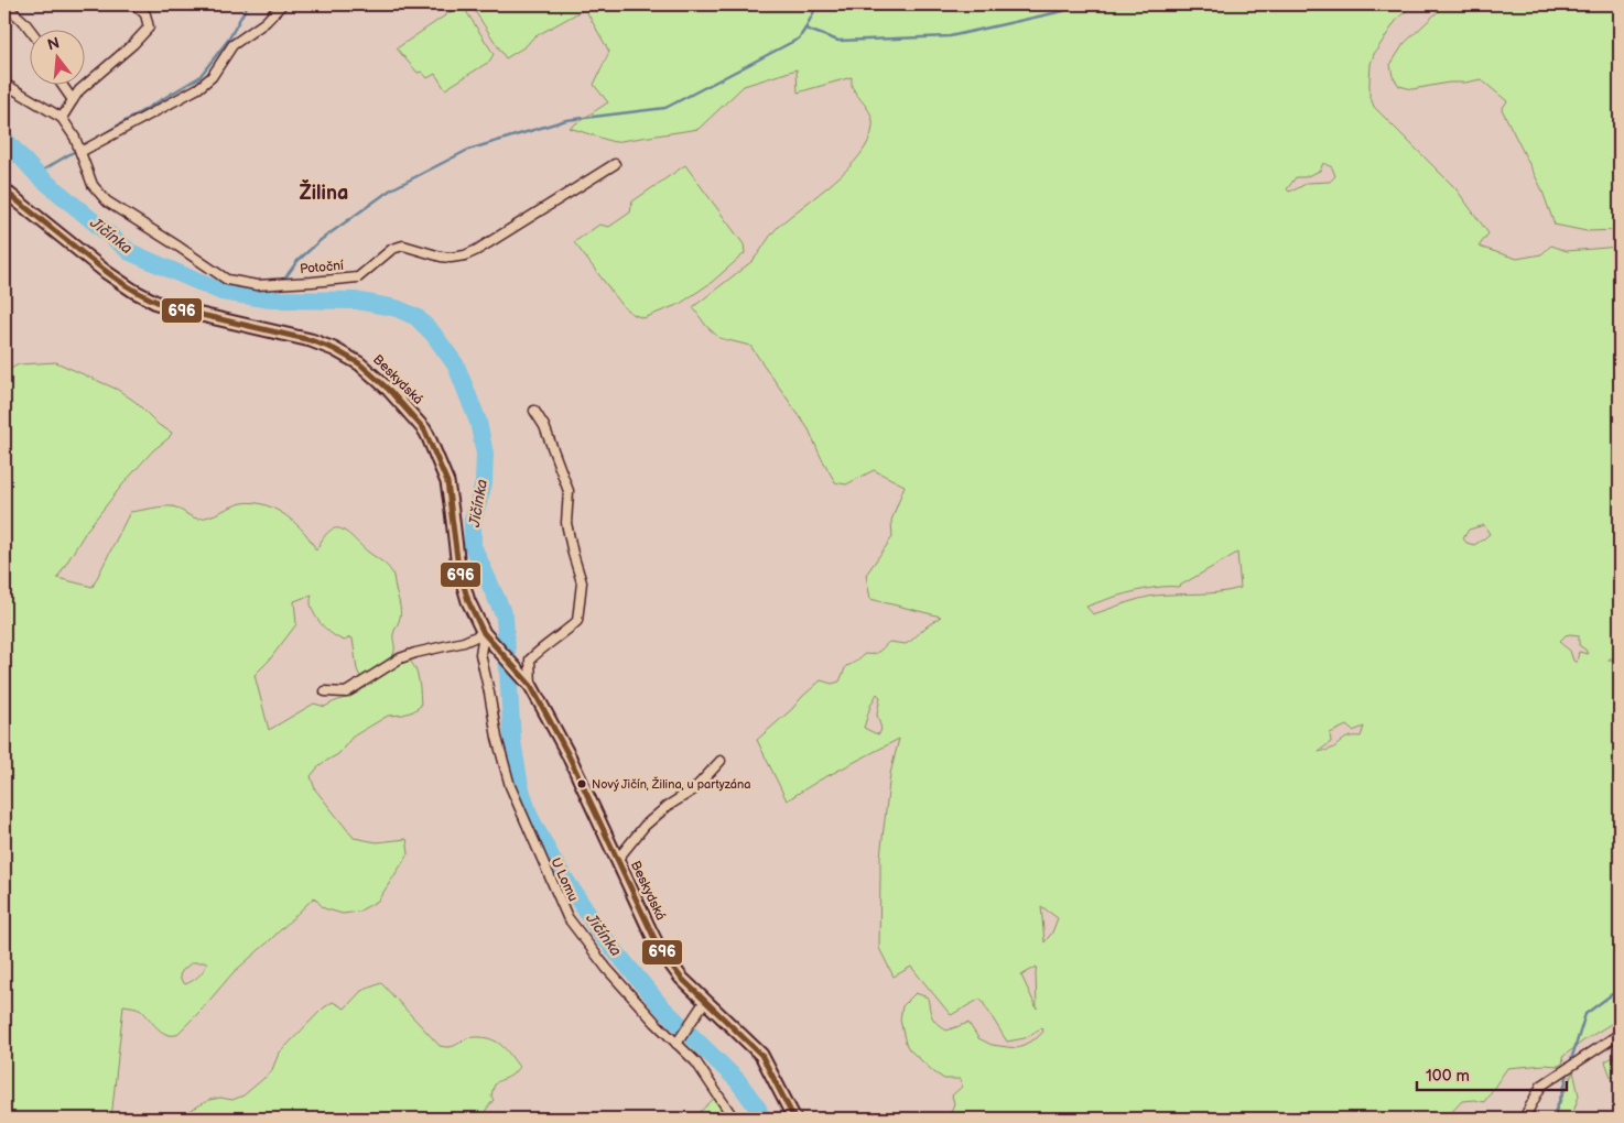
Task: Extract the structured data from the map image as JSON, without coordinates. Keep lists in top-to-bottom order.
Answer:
{
  "streets": {
    "street": ["Potoční", "Beskydská", "U Lomu"]
  },
  "crossings": [
    ["Beskydská", "U Lomu"]
  ],
  "districts": ["Žilina"],
  "water": ["Jičínka"],
  "places": ["Nový Jičín, Žilina, u partyzána"],
  "lines": ["transit line 696"],
  "scale_bar": "100 m",
  "north": "top"
}
